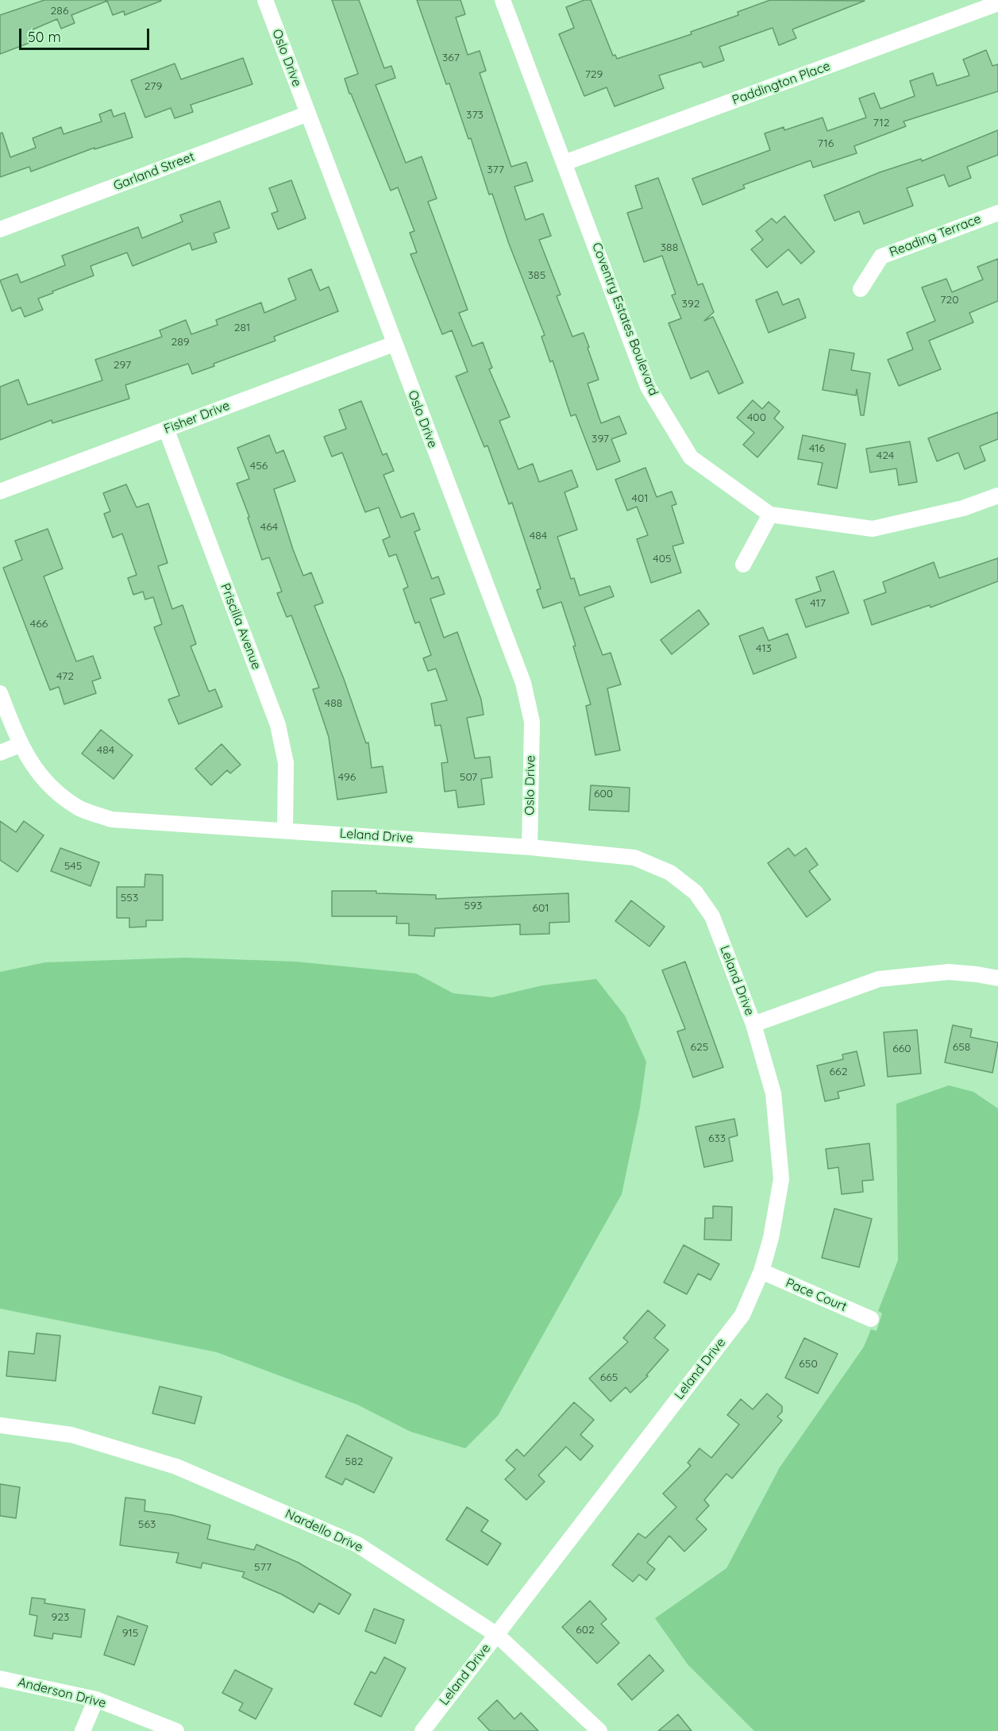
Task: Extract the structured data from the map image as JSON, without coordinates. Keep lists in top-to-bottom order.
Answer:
{
  "streets": {
    "street": [
      "Oslo Drive",
      "Paddington Place",
      "Garland Street",
      "Reading Terrace",
      "Coventry Estates Boulevard",
      "Fisher Drive",
      "Priscilla Avenue",
      "Leland Drive",
      "Pace Court",
      "Nardello Drive",
      "Anderson Drive"
    ]
  },
  "crossings": [
    ["Oslo Drive", "Garland Street"],
    ["Oslo Drive", "Fisher Drive"],
    ["Oslo Drive", "Leland Drive"],
    ["Paddington Place", "Coventry Estates Boulevard"],
    ["Fisher Drive", "Priscilla Avenue"],
    ["Priscilla Avenue", "Leland Drive"],
    ["Leland Drive", "Pace Court"],
    ["Leland Drive", "Nardello Drive"]
  ],
  "house_numbers": [
    "286",
    "367",
    "729",
    "279",
    "373",
    "712",
    "716",
    "377",
    "388",
    "385",
    "720",
    "392",
    "281",
    "289",
    "297",
    "400",
    "397",
    "416",
    "424",
    "456",
    "401",
    "464",
    "484",
    "405",
    "417",
    "466",
    "413",
    "472",
    "488",
    "484",
    "496",
    "507",
    "600",
    "545",
    "553",
    "593",
    "601",
    "625",
    "658",
    "660",
    "662",
    "633",
    "650",
    "665",
    "582",
    "563",
    "577",
    "923",
    "602",
    "915"
  ],
  "scale_bar": "50 m"
}
